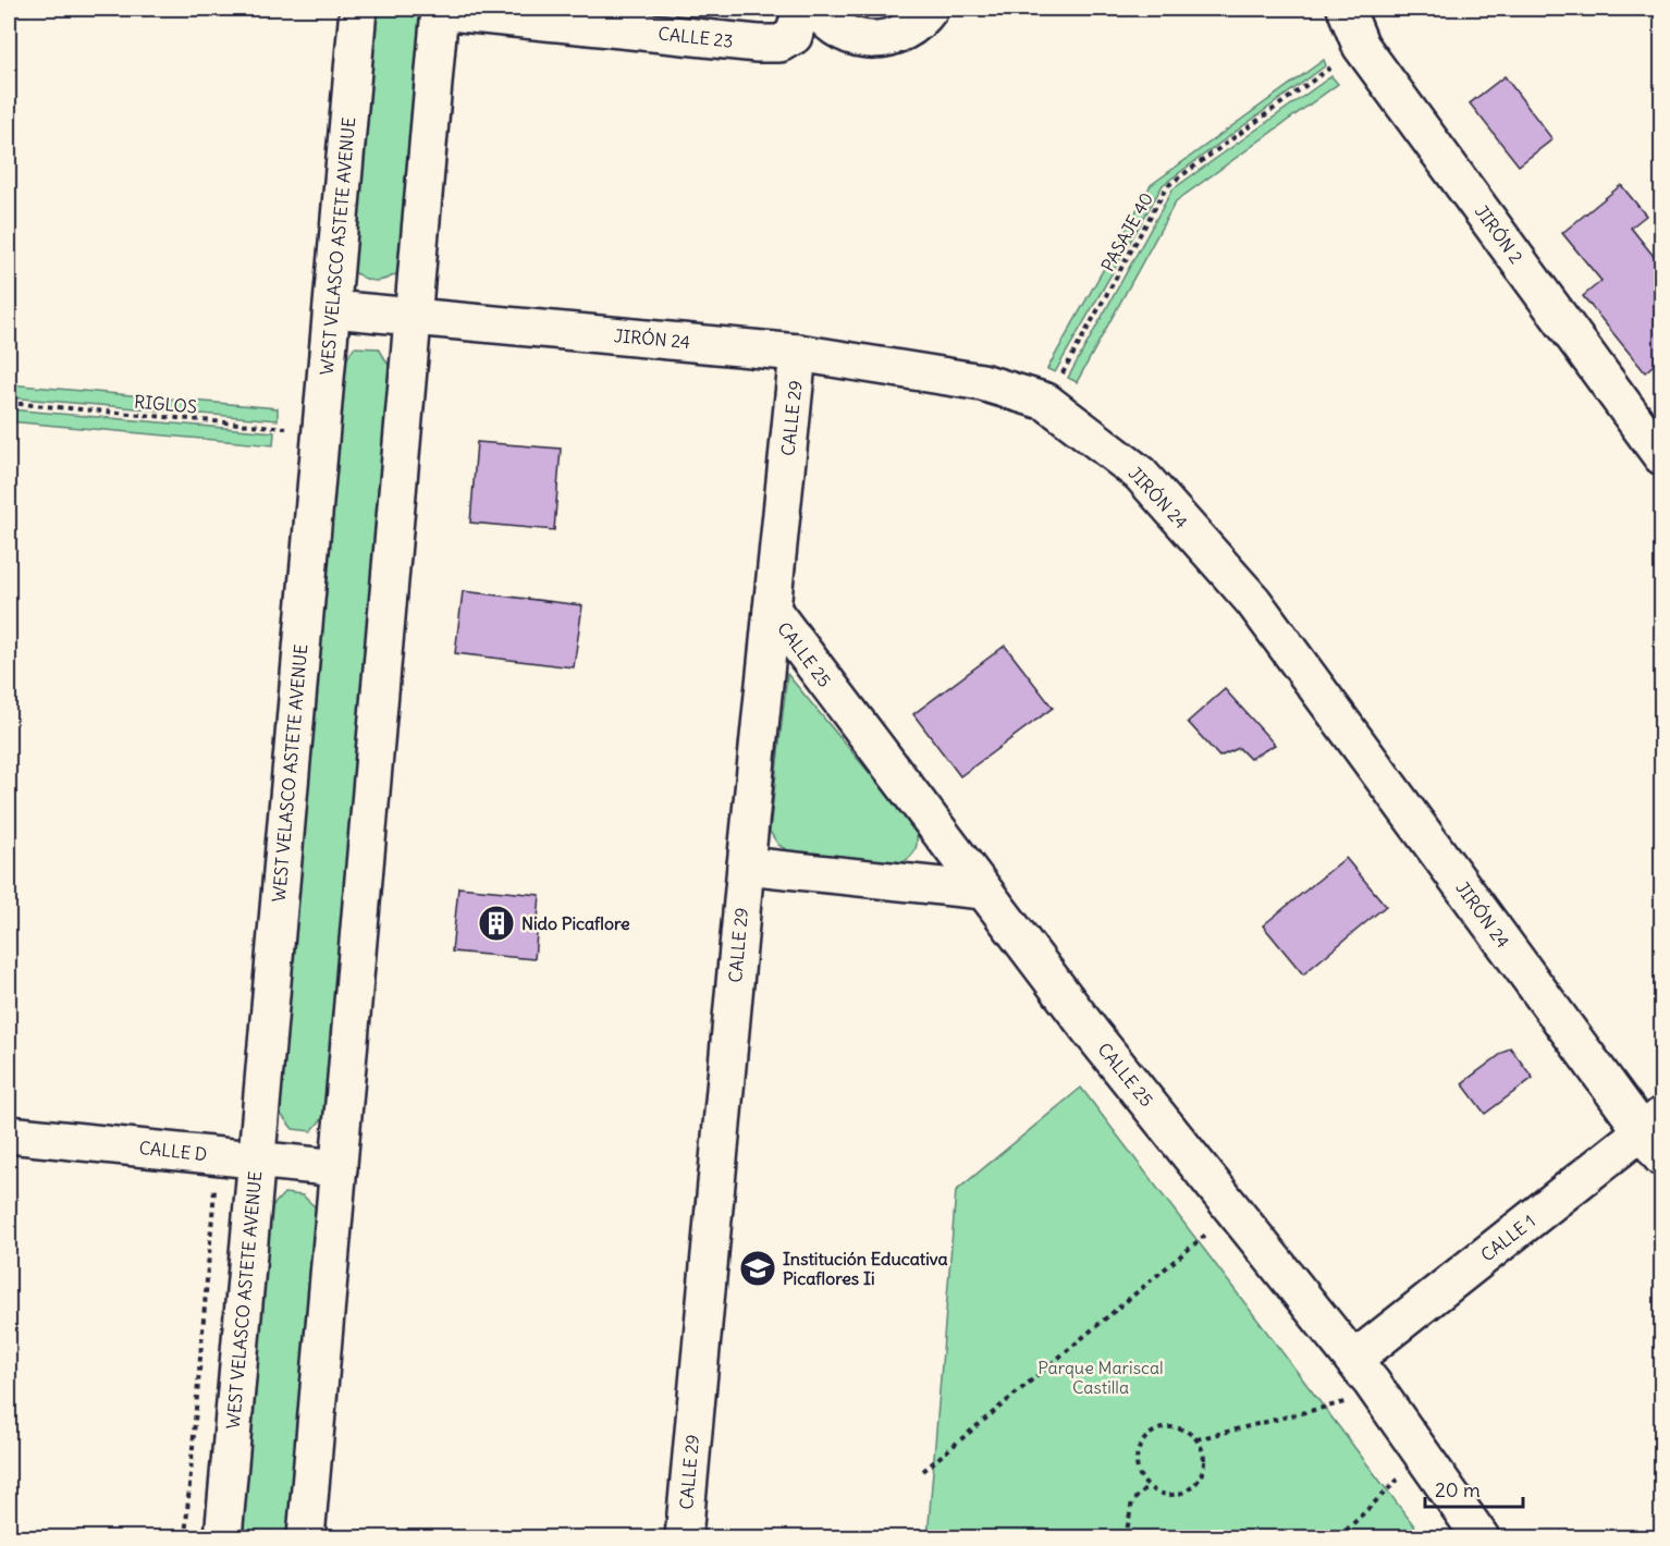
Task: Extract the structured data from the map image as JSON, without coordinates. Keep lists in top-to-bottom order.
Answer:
{
  "streets": {
    "street": [
      "CALLE 23",
      "JIRÓN 2",
      "WEST VELASCO ASTETE AVENUE",
      "JIRÓN 24",
      "CALLE 29",
      "CALLE 25",
      "CALLE D",
      "CALLE 1"
    ],
    "path": ["PASAJE 40", "RIGLOS"]
  },
  "crossings": [
    ["PASAJE 40", "JIRÓN 24"],
    ["WEST VELASCO ASTETE AVENUE", "JIRÓN 24"],
    ["WEST VELASCO ASTETE AVENUE", "RIGLOS"],
    ["WEST VELASCO ASTETE AVENUE", "CALLE D"],
    ["JIRÓN 24", "CALLE 29"],
    ["JIRÓN 24", "CALLE 1"],
    ["CALLE 29", "CALLE 25"],
    ["CALLE 25", "CALLE 1"]
  ],
  "parks": ["Parque Mariscal Castilla"],
  "places": {
    "building": ["Nido Picaflore"],
    "school or university": ["Institución Educativa Picaflores Ii"]
  },
  "scale_bar": "20 m"
}
